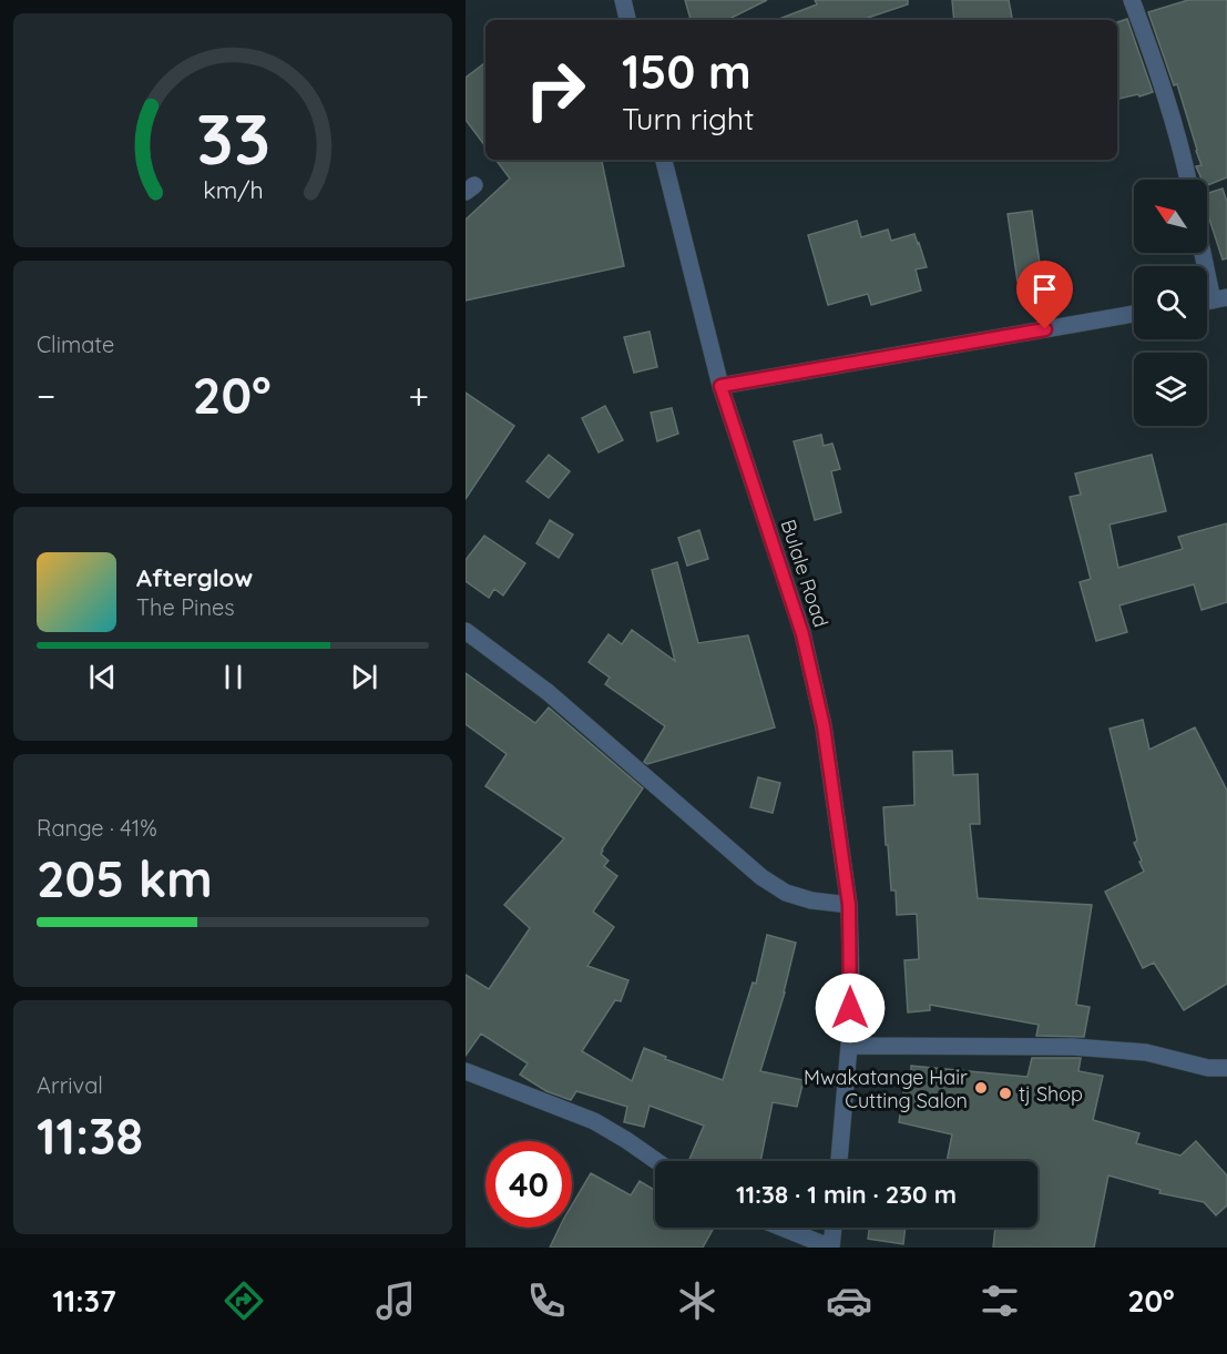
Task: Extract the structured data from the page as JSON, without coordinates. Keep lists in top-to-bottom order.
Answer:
{
  "streets": {
    "street": ["Bulale Road"]
  },
  "places": ["Mwakatange Hair Cutting Salon", "tj Shop"],
  "north": "top left",
  "page": {
    "turn": ["150 m", "Turn right"],
    "tile": [
      "Climate",
      ["Range · 41%", "205 km"],
      ["Arrival", "11:38"]
    ],
    "heat": ["−", "20°", "+"],
    "song": ["Afterglow", "The Pines"],
    "limit": "40",
    "trip": "11:38 · 1 min · 230 m",
    "tabs": ["11:37", "20°"],
    "gauge": ["33", "km/h"]
  }
}
